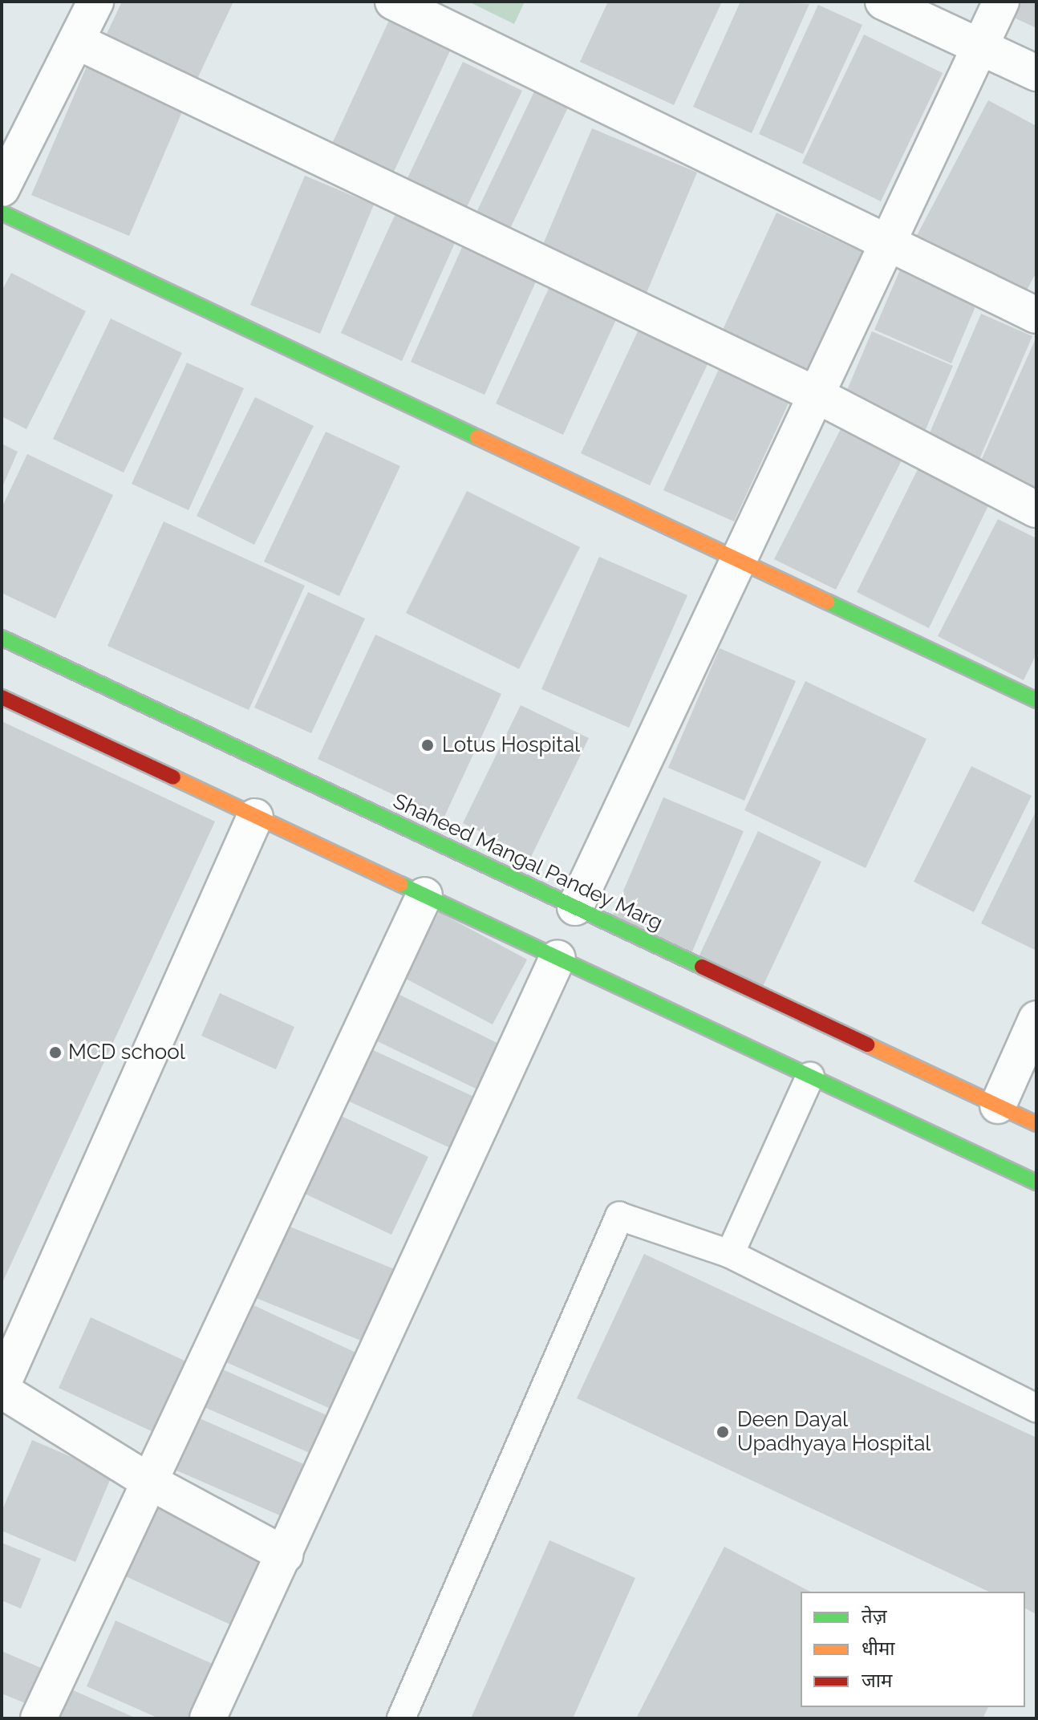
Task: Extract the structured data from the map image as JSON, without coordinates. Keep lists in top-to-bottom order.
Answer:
{
  "streets": {
    "street": ["Shaheed Mangal Pandey Marg"]
  },
  "places": ["Lotus Hospital", "MCD school", "Deen Dayal Upadhyaya Hospital"],
  "legend": ["तेज़", "धीमा", "जाम"]
}
